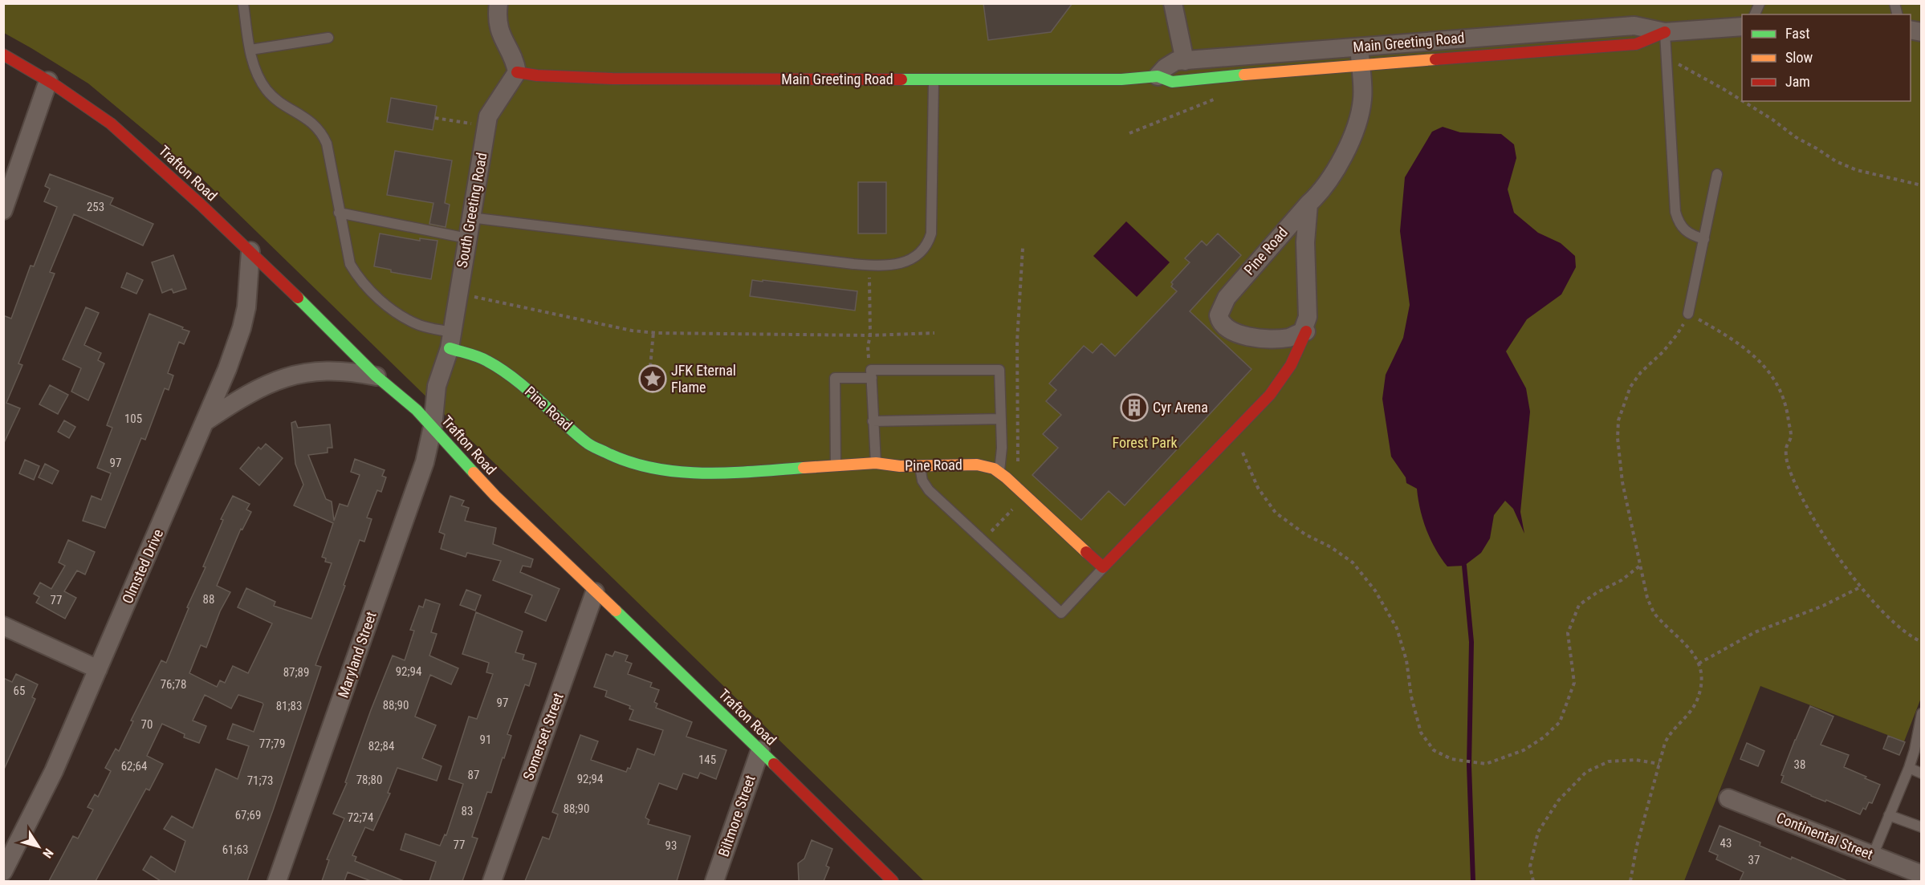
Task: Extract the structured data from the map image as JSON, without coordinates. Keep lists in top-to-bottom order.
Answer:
{
  "streets": {
    "street": [
      "Main Greeting Road",
      "Trafton Road",
      "South Greeting Road",
      "Pine Road",
      "Olmsted Drive",
      "Maryland Street",
      "Somerset Street",
      "Biltmore Street",
      "Continental Street"
    ]
  },
  "crossings": [
    ["Main Greeting Road", "South Greeting Road"],
    ["Main Greeting Road", "Pine Road"],
    ["Trafton Road", "South Greeting Road"],
    ["Trafton Road", "Olmsted Drive"],
    ["Trafton Road", "Maryland Street"],
    ["Trafton Road", "Somerset Street"],
    ["Trafton Road", "Biltmore Street"],
    ["South Greeting Road", "Pine Road"],
    ["South Greeting Road", "Maryland Street"]
  ],
  "parks": ["Forest Park"],
  "places": {
    "place": ["JFK Eternal Flame"],
    "building": ["Cyr Arena"]
  },
  "house_numbers": [
    "253",
    "105",
    "97",
    "88",
    "77",
    "92;94",
    "87;89",
    "76;78",
    "65",
    "97",
    "88;90",
    "81;83",
    "70",
    "91",
    "77;79",
    "82;84",
    "145",
    "38",
    "62;64",
    "87",
    "92;94",
    "78;80",
    "71;73",
    "88;90",
    "83",
    "67;69",
    "72;74",
    "43",
    "77",
    "93",
    "61;63",
    "37"
  ],
  "legend": ["Fast", "Slow", "Jam"],
  "north": "bottom right"
}
